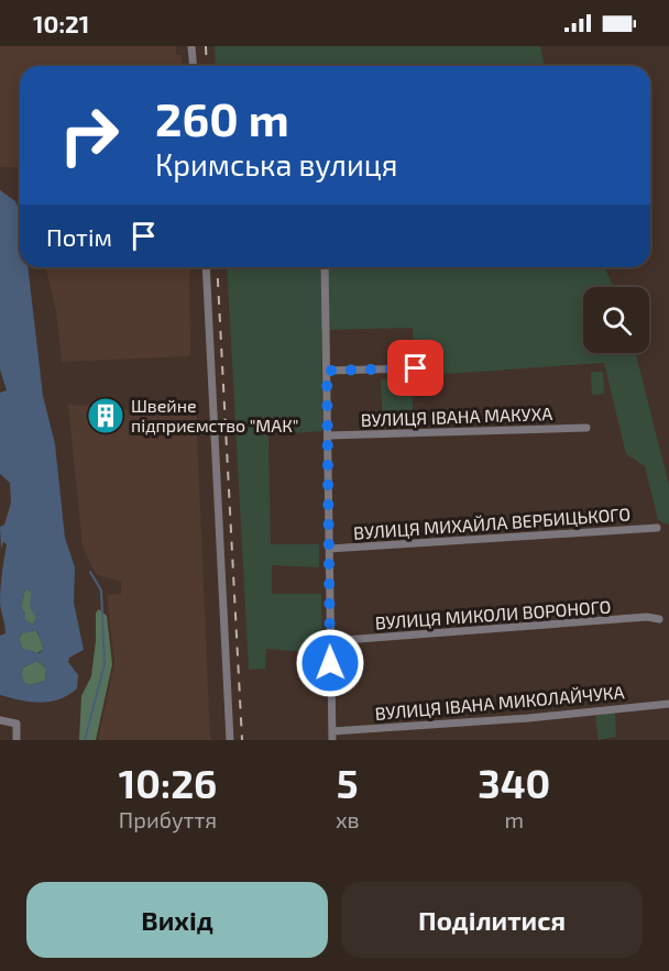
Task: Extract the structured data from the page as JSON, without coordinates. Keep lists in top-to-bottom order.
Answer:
{
  "streets": {
    "street": [
      "ВУЛИЦЯ ІВАНА МАКУХА",
      "ВУЛИЦЯ МИХАЙЛА ВЕРБИЦЬКОГО",
      "ВУЛИЦЯ МИКОЛИ ВОРОНОГО",
      "ВУЛИЦЯ ІВАНА МИКОЛАЙЧУКА"
    ]
  },
  "places": {
    "building": ["Швейне підприємство \"МАК\""]
  },
  "page": {
    "status": "10:21",
    "turn": ["260 m", "Кримська вулиця"],
    "then": "Потім",
    "eta": [
      "10:26",
      "Прибуття",
      "5",
      "хв",
      "340",
      "m"
    ],
    "buttons": ["Вихід", "Поділитися"]
  }
}
